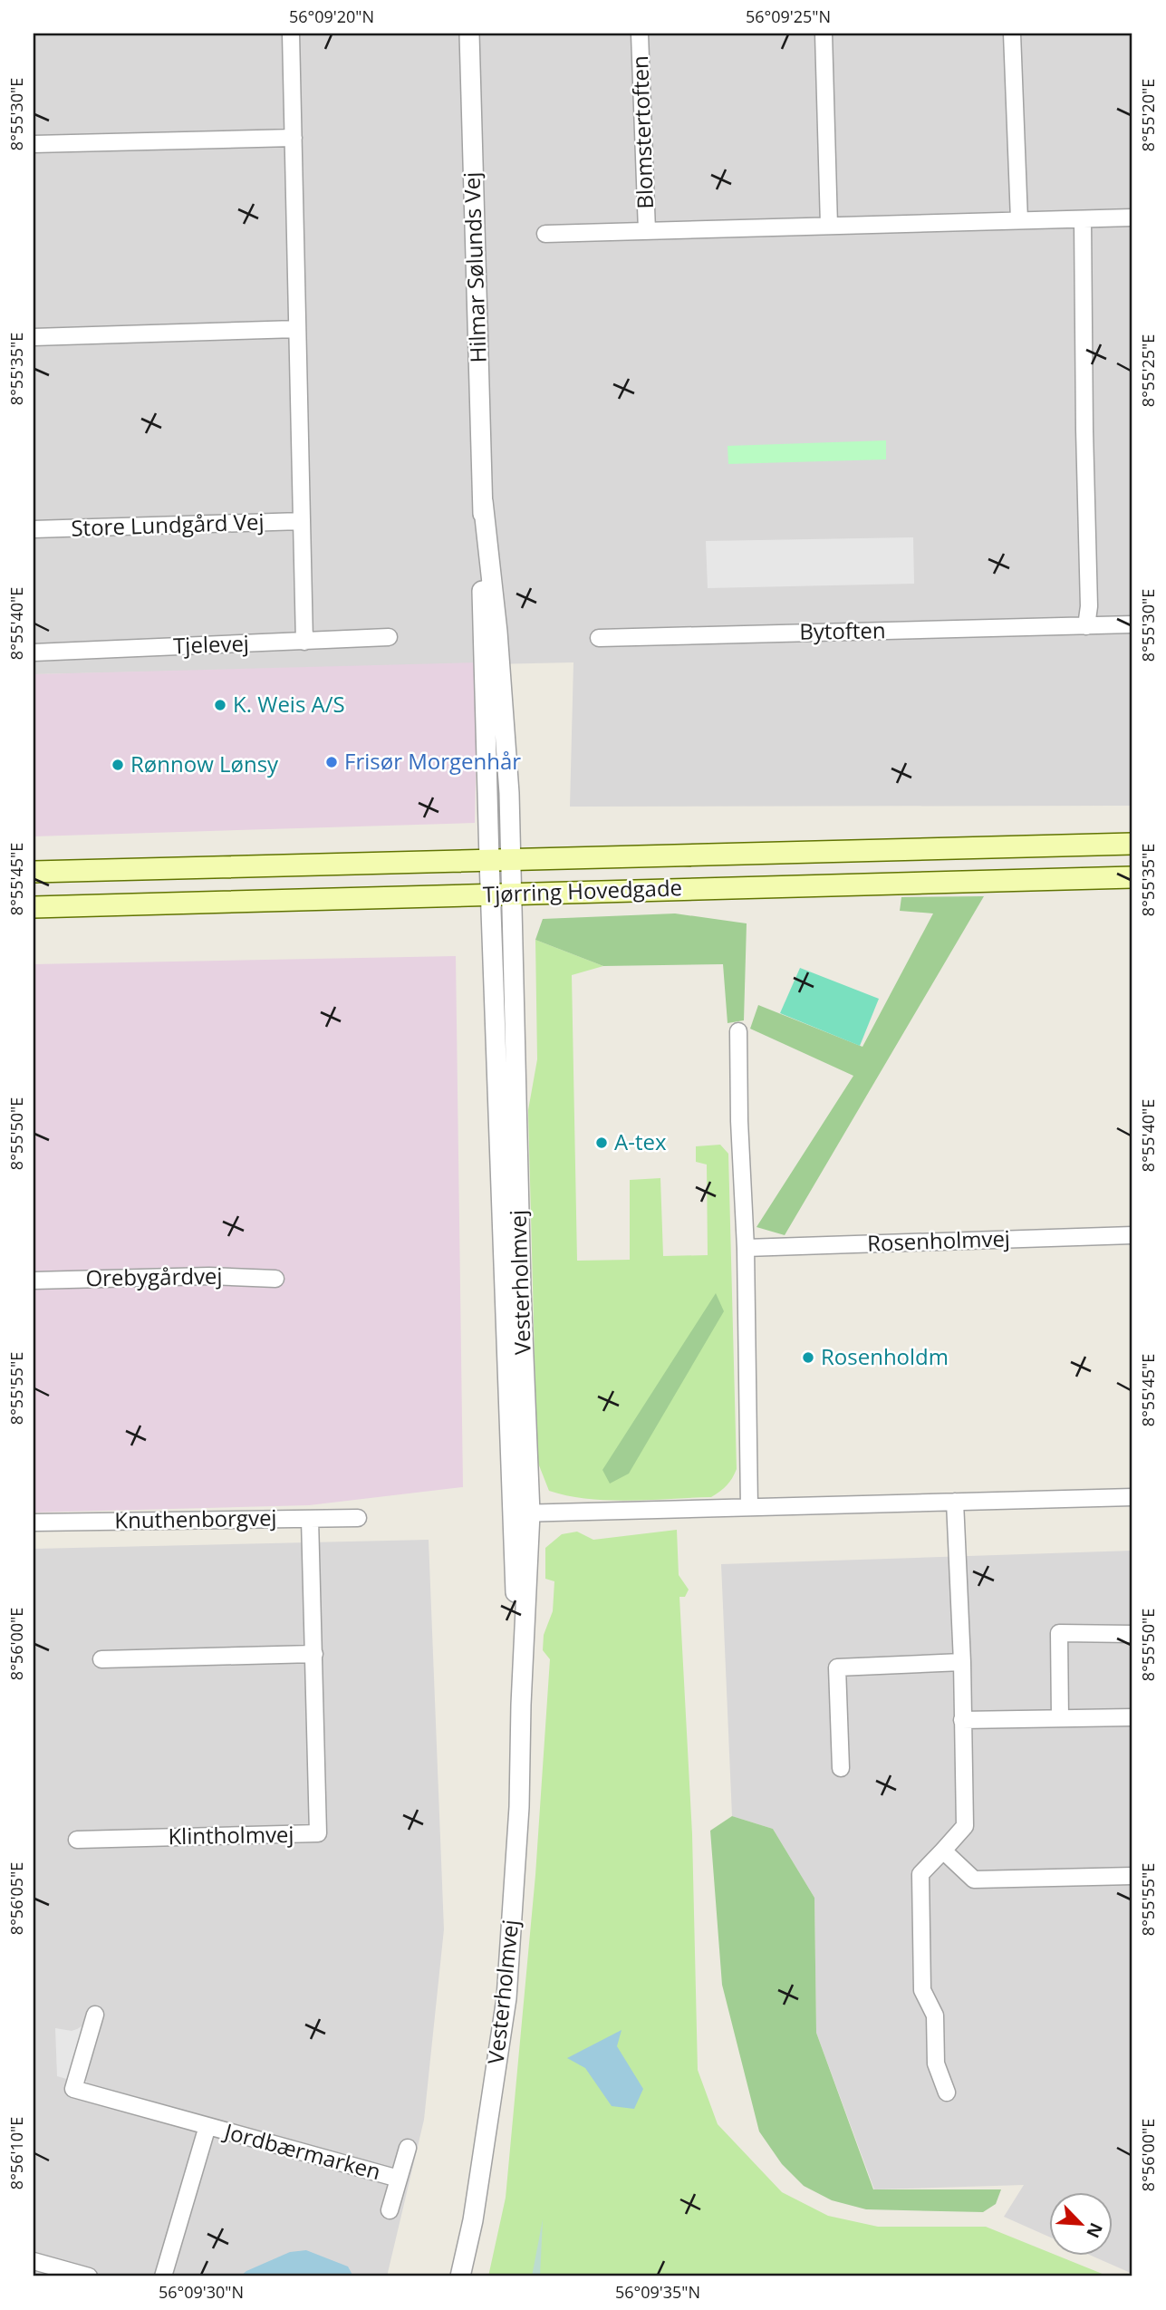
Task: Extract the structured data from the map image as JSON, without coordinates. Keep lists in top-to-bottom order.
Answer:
{
  "streets": {
    "main road": ["Tjørring Hovedgade"],
    "street": [
      "Blomstertoften",
      "Hilmar Sølunds Vej",
      "Store Lundgård Vej",
      "Bytoften",
      "Tjelevej",
      "Rosenholmvej",
      "Orebygårdvej",
      "Vesterholmvej",
      "Knuthenborgvej",
      "Klintholmvej",
      "Jordbærmarken"
    ]
  },
  "crossings": [
    ["Hilmar Sølunds Vej", "Tjørring Hovedgade"],
    ["Hilmar Sølunds Vej", "Vesterholmvej"],
    ["Tjørring Hovedgade", "Vesterholmvej"],
    ["Knuthenborgvej", "Klintholmvej"]
  ],
  "places": [
    "K. Weis A/S",
    "Frisør Morgenhår",
    "Rønnow Lønsy",
    "A-tex",
    "Rosenholdm"
  ],
  "north": "bottom right",
  "coordinates": [
    "56°09'20\"N",
    "56°09'25\"N",
    "8°55'30\"E",
    "8°55'20\"E",
    "8°55'35\"E",
    "8°55'25\"E",
    "8°55'40\"E",
    "8°55'45\"E",
    "8°55'50\"E",
    "8°55'55\"E",
    "8°56'00\"E",
    "8°56'05\"E",
    "8°56'10\"E",
    "56°09'30\"N",
    "56°09'35\"N"
  ]
}
